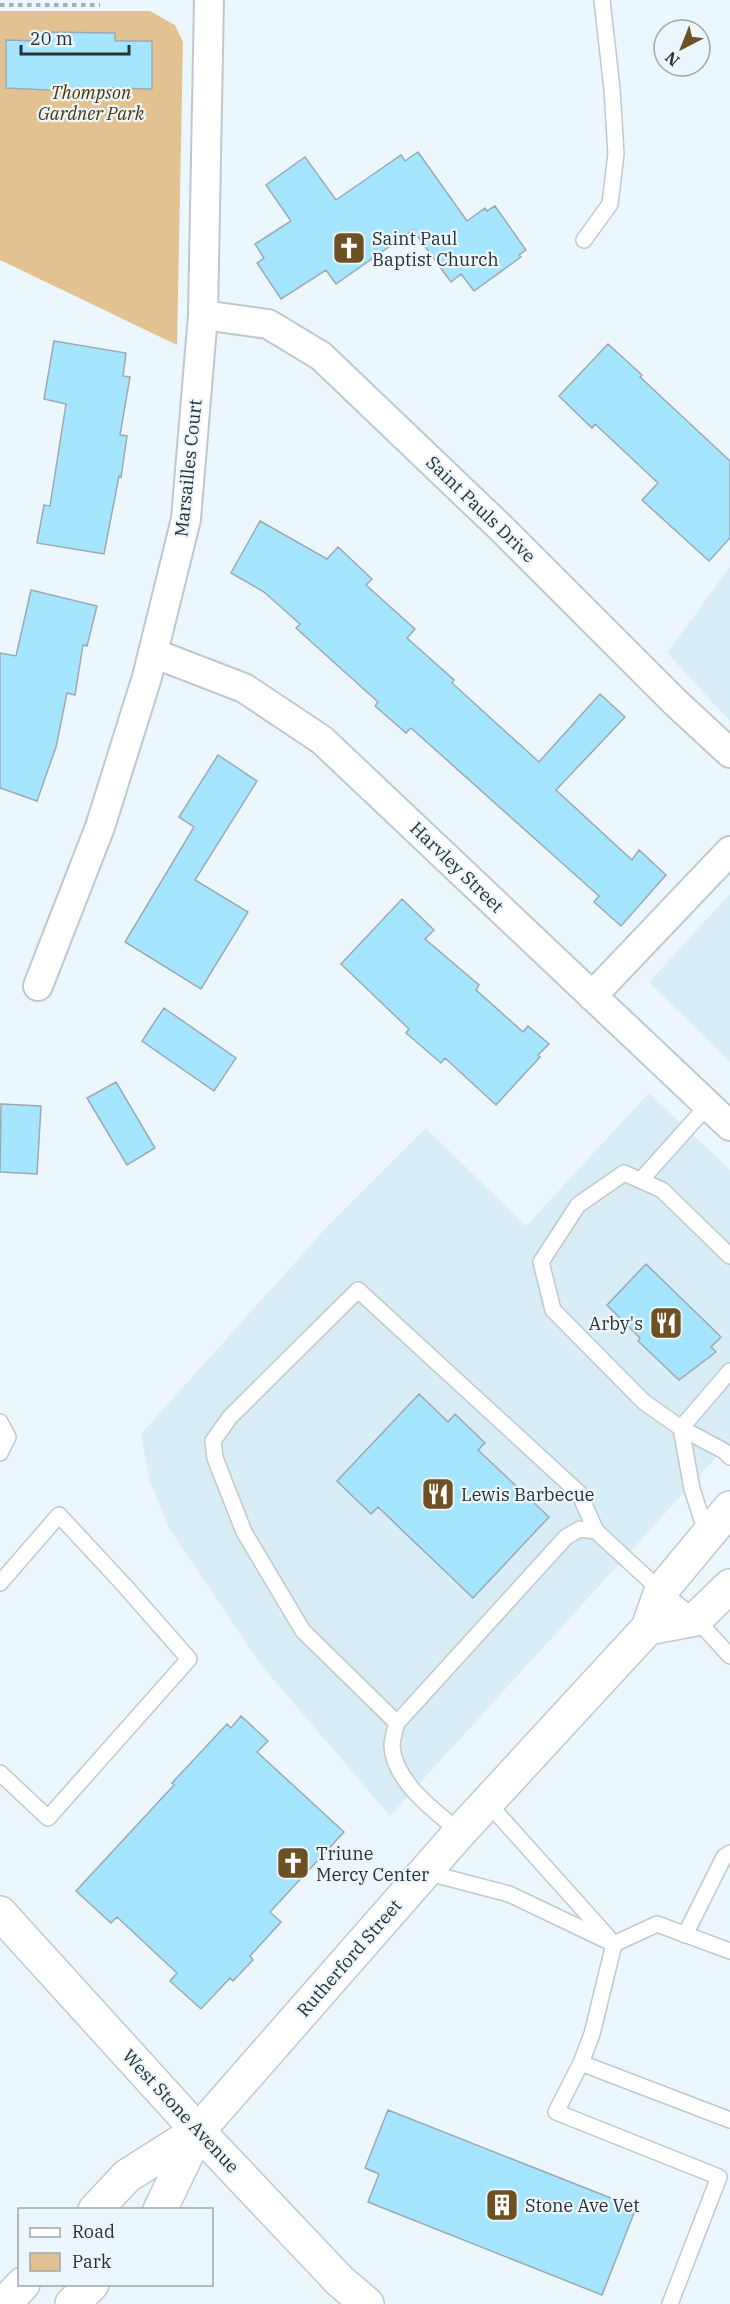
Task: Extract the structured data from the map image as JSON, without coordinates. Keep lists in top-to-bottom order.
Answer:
{
  "streets": {
    "main road": ["Rutherford Street", "West Stone Avenue"],
    "street": ["Marsailles Court", "Saint Pauls Drive", "Harvley Street"]
  },
  "crossings": [
    ["Marsailles Court", "Saint Pauls Drive"],
    ["Marsailles Court", "Harvley Street"],
    ["Rutherford Street", "West Stone Avenue"]
  ],
  "parks": ["Thompson Gardner Park"],
  "places": {
    "church": ["Saint Paul Baptist Church", "Triune Mercy Center"],
    "restaurant": ["Arby's", "Lewis Barbecue"],
    "building": ["Stone Ave Vet"]
  },
  "legend": ["Road", "Park"],
  "scale_bar": "20 m",
  "north": "bottom left"
}
